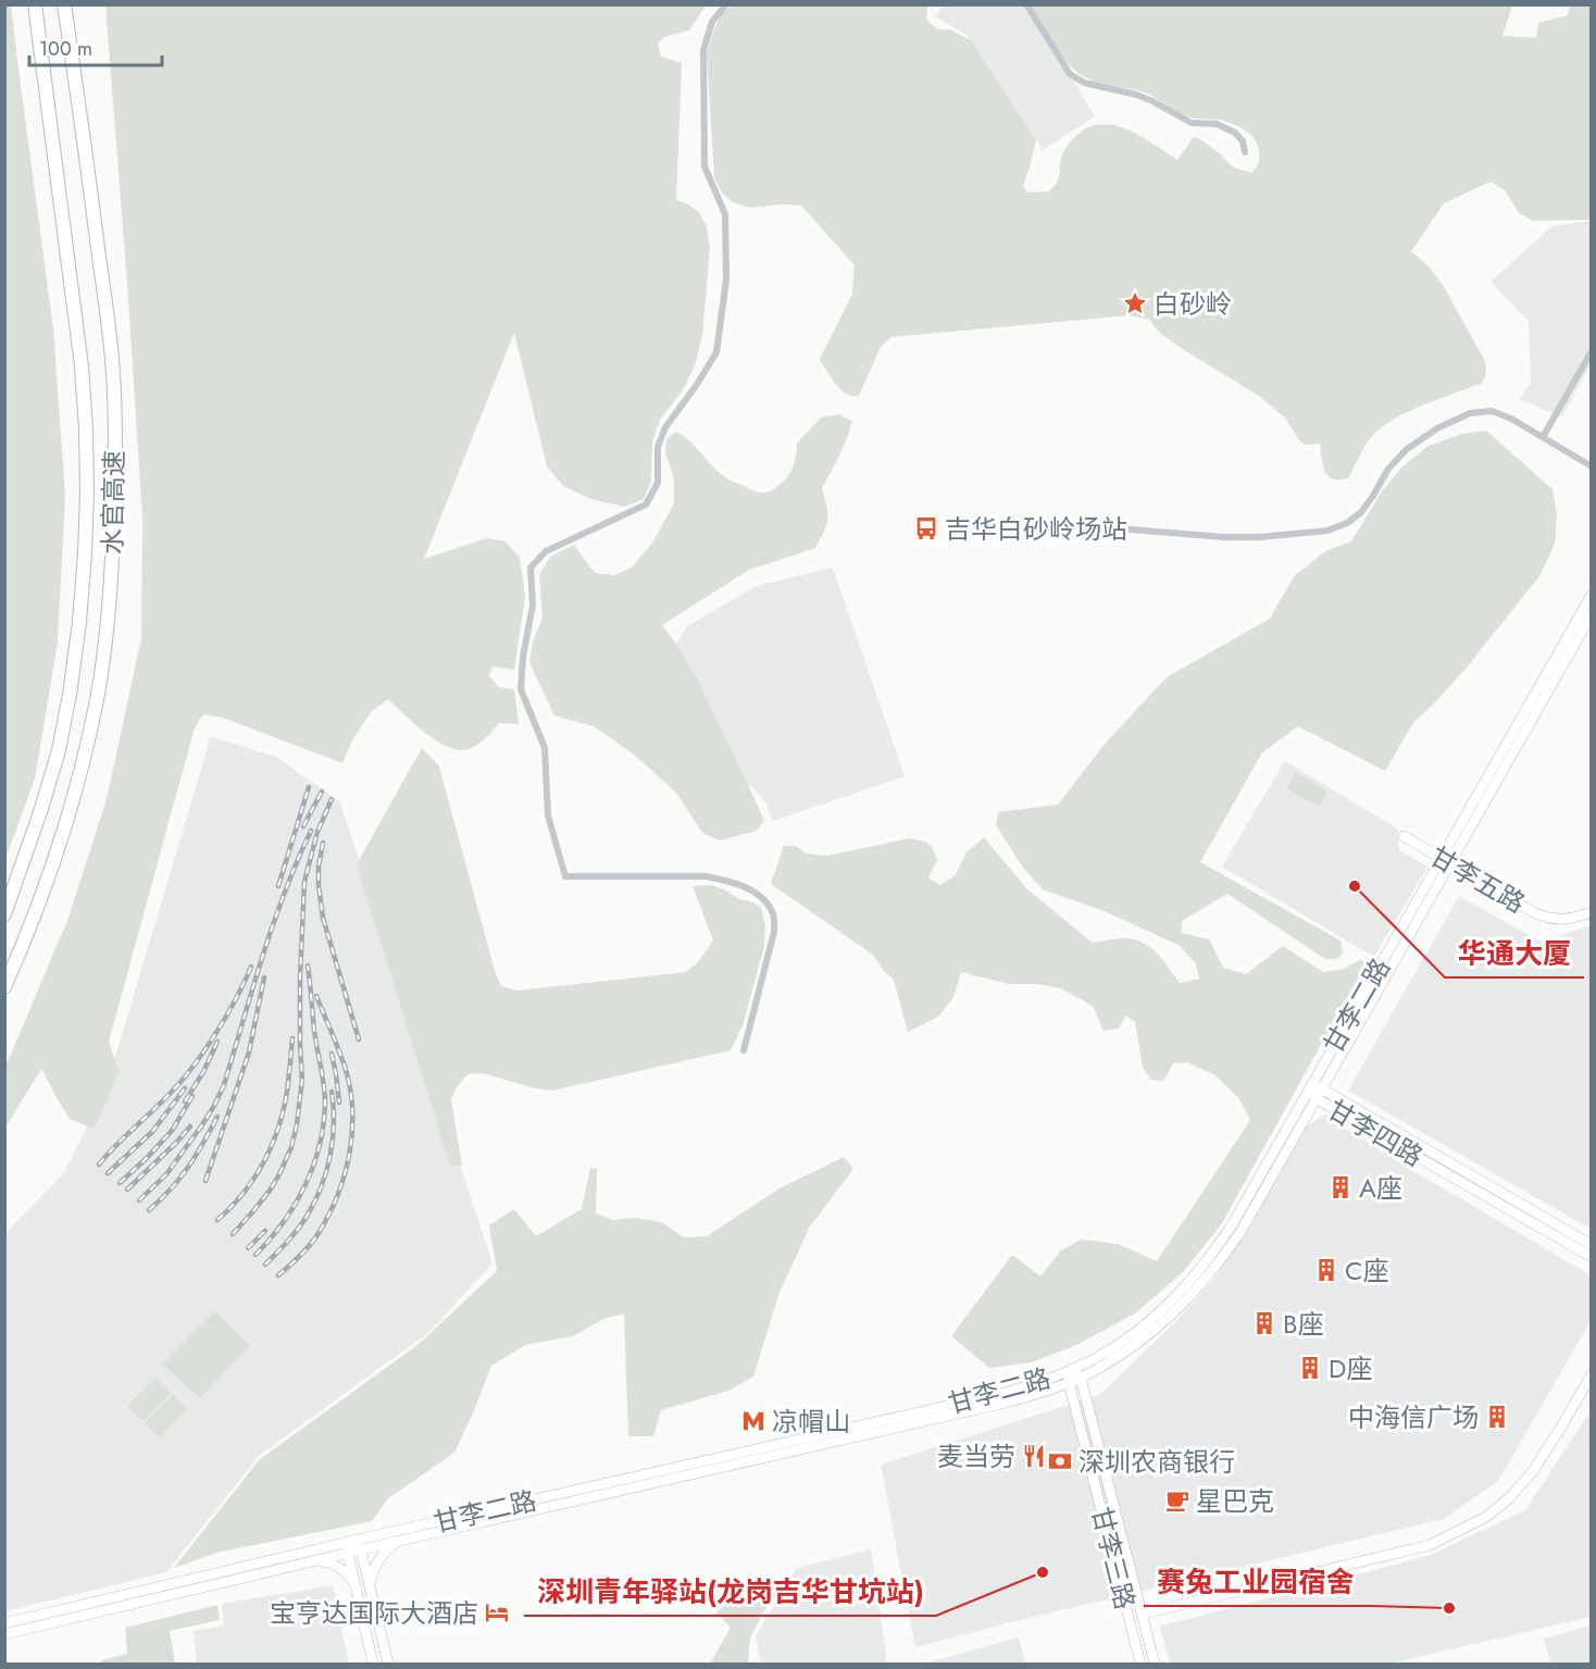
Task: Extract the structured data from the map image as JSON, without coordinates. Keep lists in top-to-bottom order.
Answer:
{
  "streets": {
    "highway": ["水官高速"],
    "main road": [
      "甘李五路",
      "甘李二路",
      "甘李四路",
      "甘李三路"
    ]
  },
  "crossings": [
    ["甘李五路", "甘李二路"],
    ["甘李二路", "甘李四路"],
    ["甘李二路", "甘李三路"]
  ],
  "places": {
    "place": ["白砂岭"],
    "bus stop": ["吉华白砂岭场站"],
    "other": ["华通大厦", "深圳青年驿站(龙岗吉华甘坑站)", "赛兔工业园宿舍"],
    "building": [
      "A座",
      "C座",
      "B座",
      "D座",
      "中海信广场"
    ],
    "metro station": ["凉帽山"],
    "restaurant": ["麦当劳"],
    "bank": ["深圳农商银行"],
    "cafe": ["星巴克"],
    "hotel": ["宝亨达国际大酒店"]
  },
  "scale_bar": "100 m"
}
